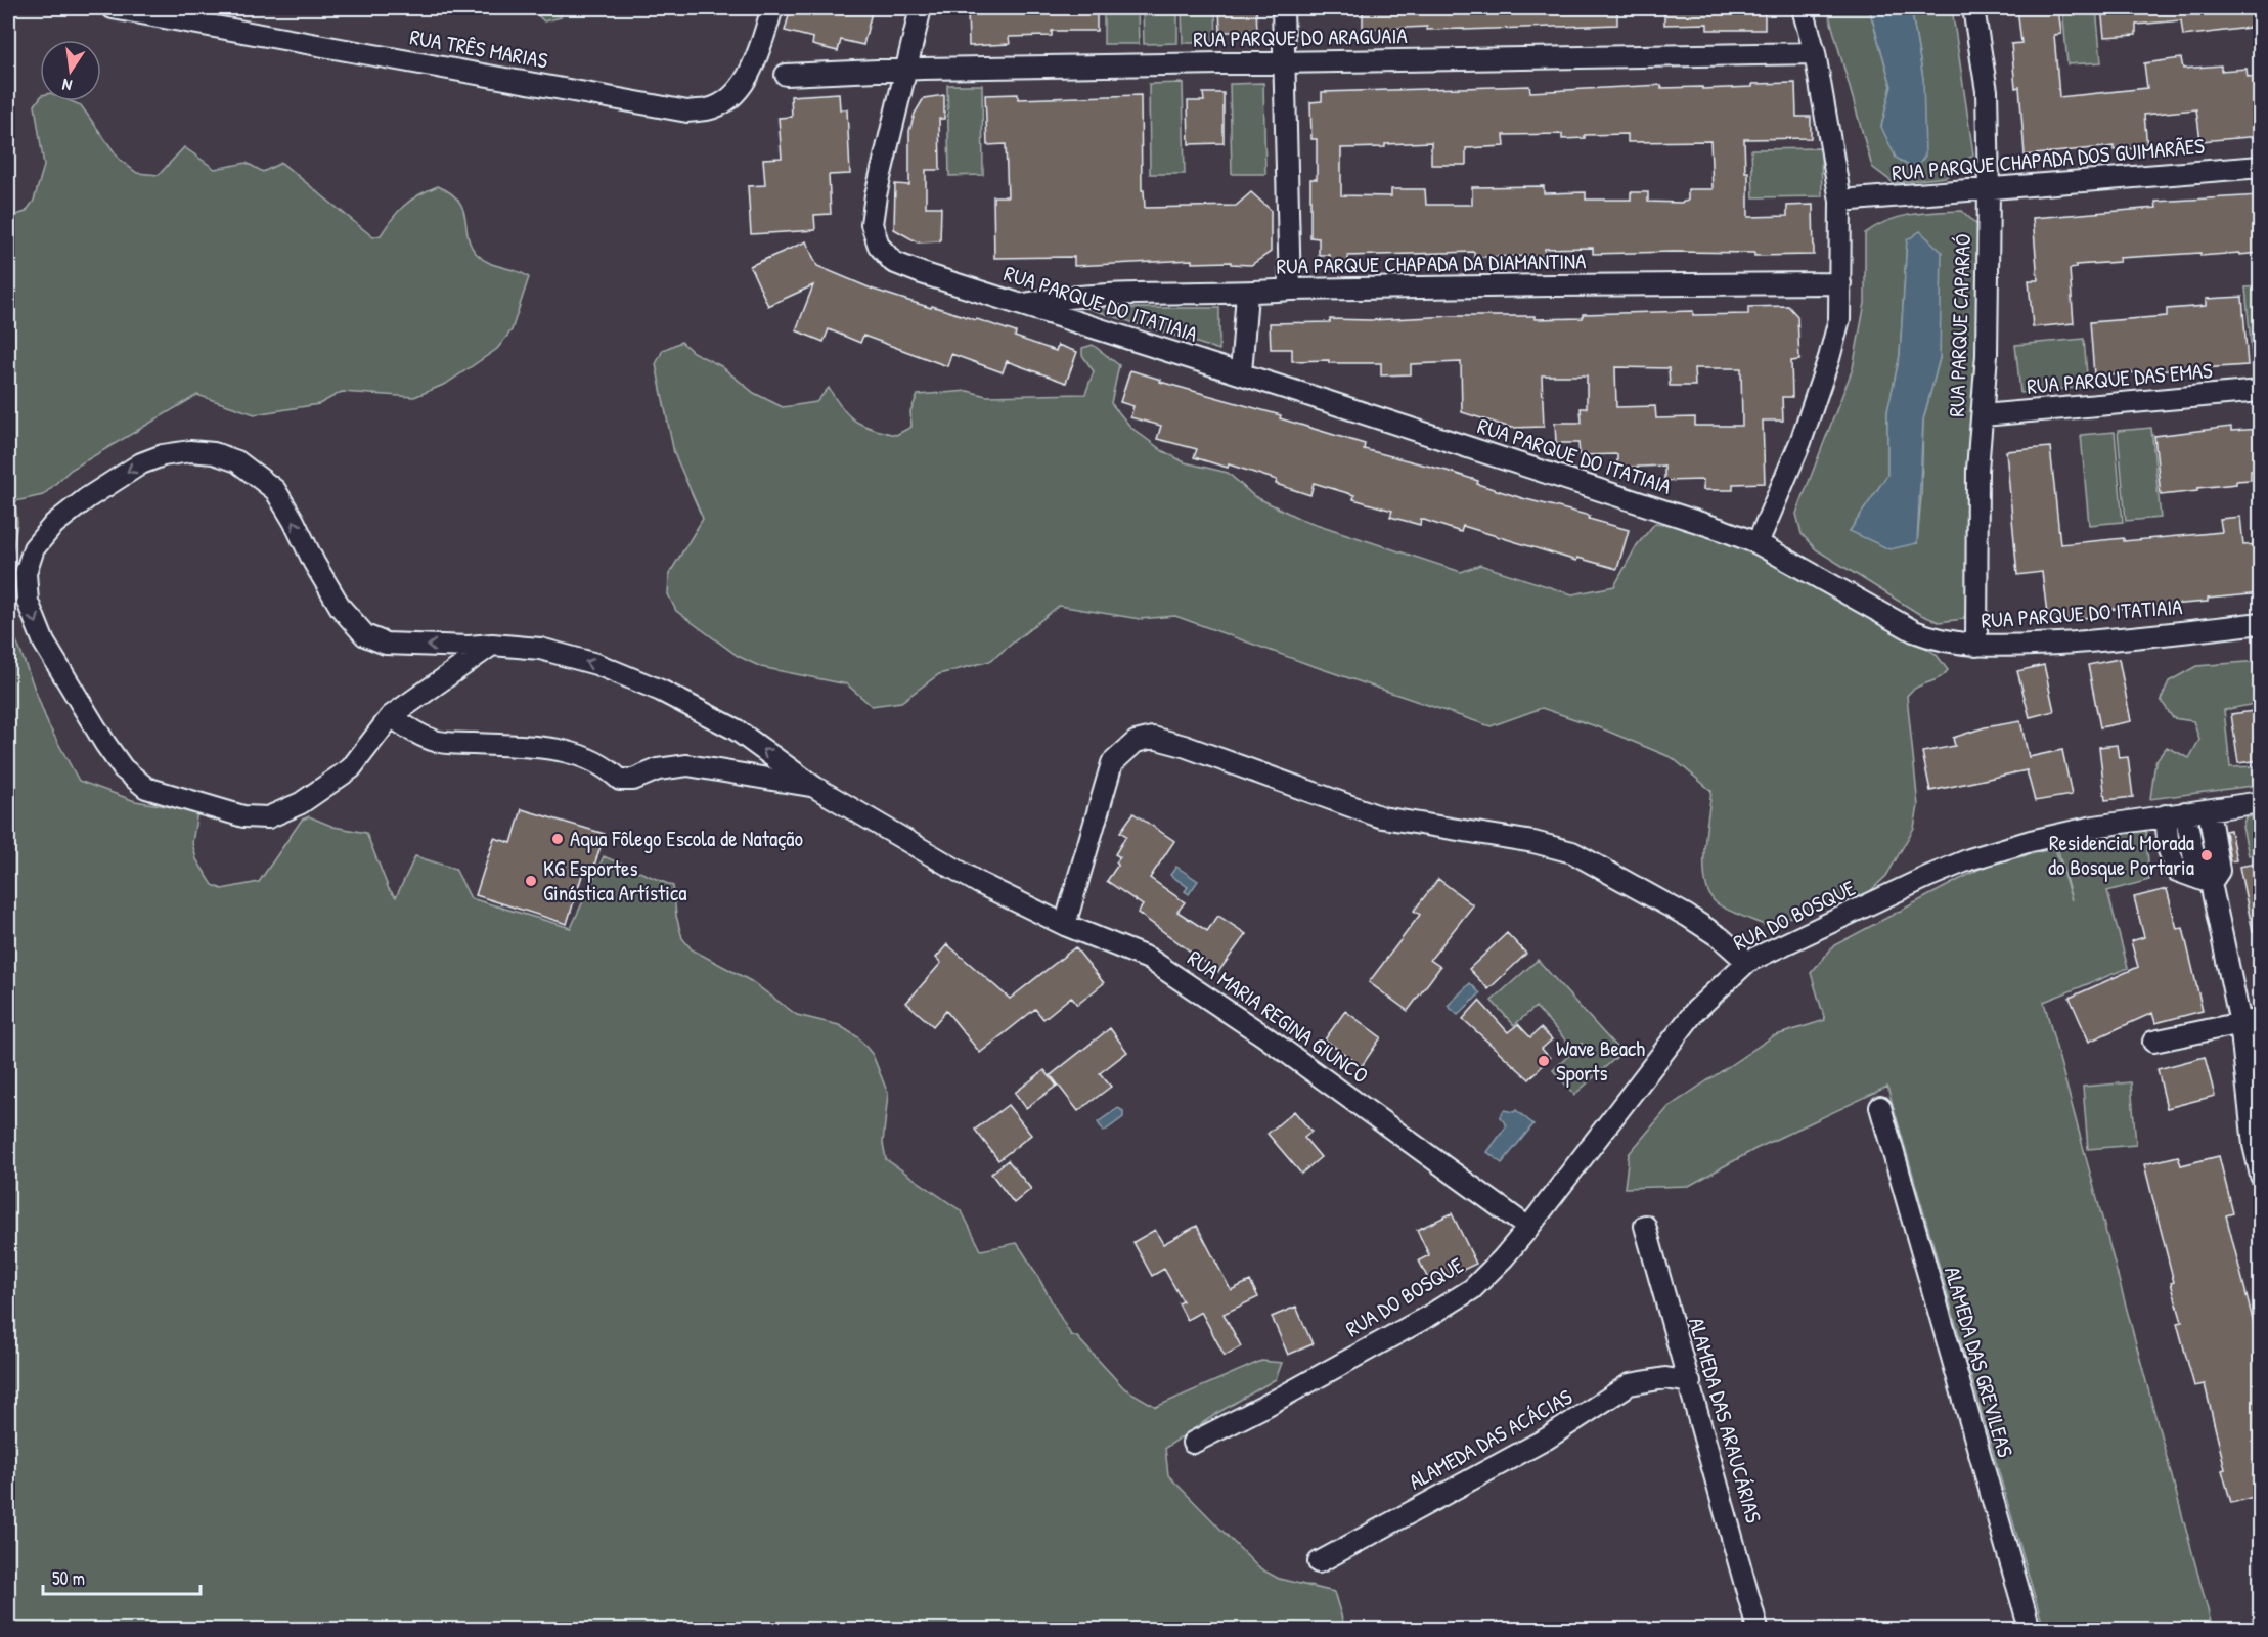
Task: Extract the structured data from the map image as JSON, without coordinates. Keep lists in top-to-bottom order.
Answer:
{
  "streets": {
    "street": [
      "RUA PARQUE DO ARAGUAIA",
      "RUA TRÊS MARIAS",
      "RUA PARQUE CHAPADA DOS GUIMARÃES",
      "RUA PARQUE CHAPADA DA DIAMANTINA",
      "RUA PARQUE DO ITATIAIA",
      "RUA PARQUE CAPARAÓ",
      "RUA PARQUE DAS EMAS",
      "RUA DO BOSQUE",
      "RUA MARIA REGINA GIUNCO",
      "ALAMEDA DAS GREVILEAS",
      "ALAMEDA DAS ARAUCÁRIAS",
      "ALAMEDA DAS ACÁCIAS"
    ]
  },
  "crossings": [
    ["RUA PARQUE DO ARAGUAIA", "RUA PARQUE DO ITATIAIA"],
    ["RUA PARQUE CHAPADA DOS GUIMARÃES", "RUA PARQUE CAPARAÓ"],
    ["RUA PARQUE CHAPADA DA DIAMANTINA", "RUA PARQUE DO ITATIAIA"],
    ["RUA PARQUE DO ITATIAIA", "RUA PARQUE CAPARAÓ"],
    ["RUA PARQUE CAPARAÓ", "RUA PARQUE DAS EMAS"],
    ["RUA DO BOSQUE", "RUA MARIA REGINA GIUNCO"],
    ["ALAMEDA DAS ARAUCÁRIAS", "ALAMEDA DAS ACÁCIAS"]
  ],
  "places": [
    "Aqua Fôlego Escola de Natação",
    "Residencial Morada do Bosque Portaria",
    "KG Esportes Ginástica Artística",
    "Wave Beach Sports"
  ],
  "scale_bar": "50 m",
  "north": "bottom"
}
